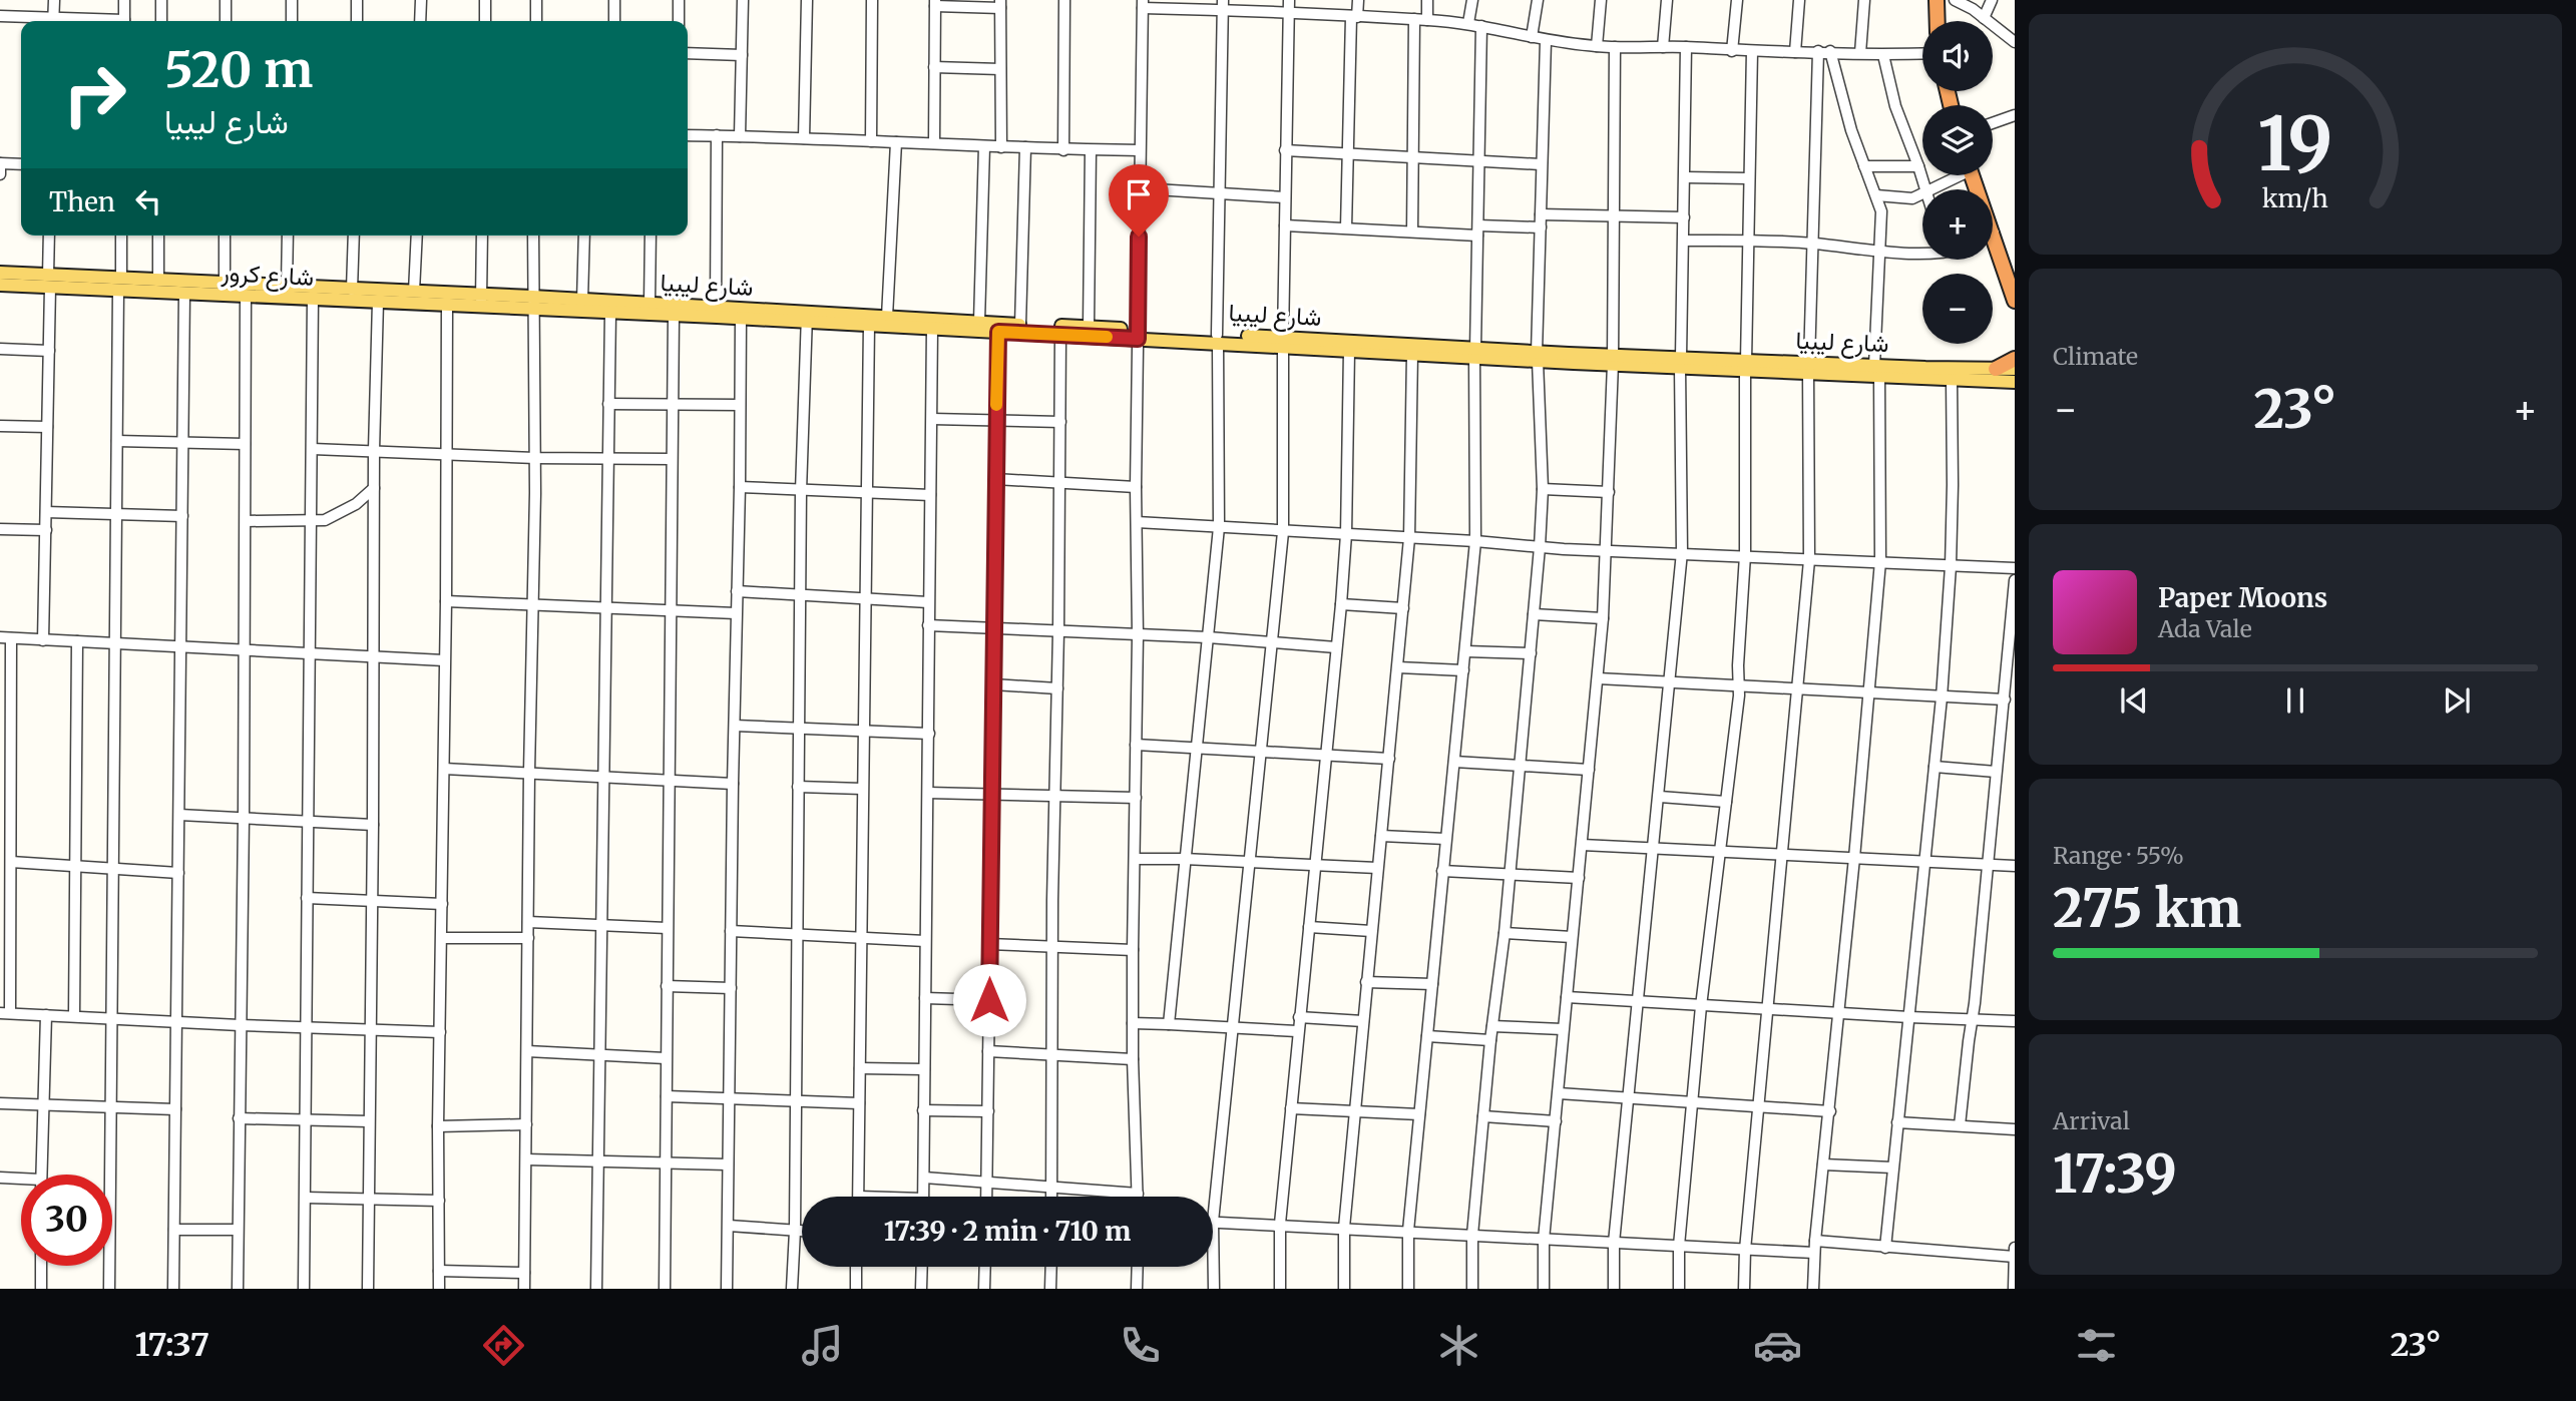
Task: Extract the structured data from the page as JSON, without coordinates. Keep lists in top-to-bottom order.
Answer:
{
  "streets": {
    "main road": ["شارع كرور", "شارع ليبيا"]
  },
  "crossings": [
    ["شارع كرور", "شارع ليبيا"]
  ],
  "page": {
    "map_buttons": ["+", "−"],
    "turn": ["520 m", "شارع ليبيا"],
    "then": "Then",
    "tile": [
      "Climate",
      ["Range · 55%", "275 km"],
      ["Arrival", "17:39"]
    ],
    "heat": ["−", "23°", "+"],
    "song": ["Paper Moons", "Ada Vale"],
    "limit": "30",
    "trip": "17:39 · 2 min · 710 m",
    "tabs": ["17:37", "23°"],
    "gauge": ["19", "km/h"]
  }
}
